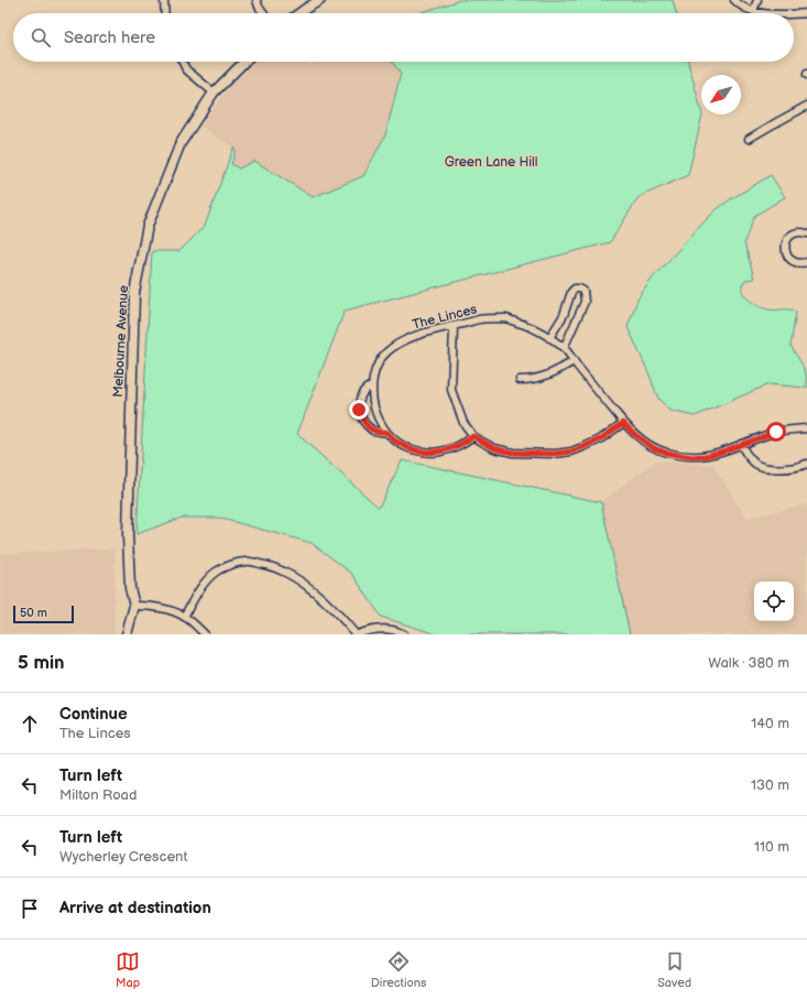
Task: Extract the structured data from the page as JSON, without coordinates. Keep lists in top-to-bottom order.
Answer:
{
  "streets": {
    "street": ["The Linces", "Melbourne Avenue"]
  },
  "parks": ["Green Lane Hill"],
  "scale_bar": "50 m",
  "north": "bottom left",
  "page": {
    "search": "Search here",
    "scale": "50 m",
    "heading": ["5 min", "Walk · 380 m"],
    "list": [
      ["Continue", "The Linces", "140 m"],
      ["Turn left", "Milton Road", "130 m"],
      ["Turn left", "Wycherley Crescent", "110 m"],
      "Arrive at destination"
    ],
    "nav": ["Map", "Directions", "Saved"]
  }
}
